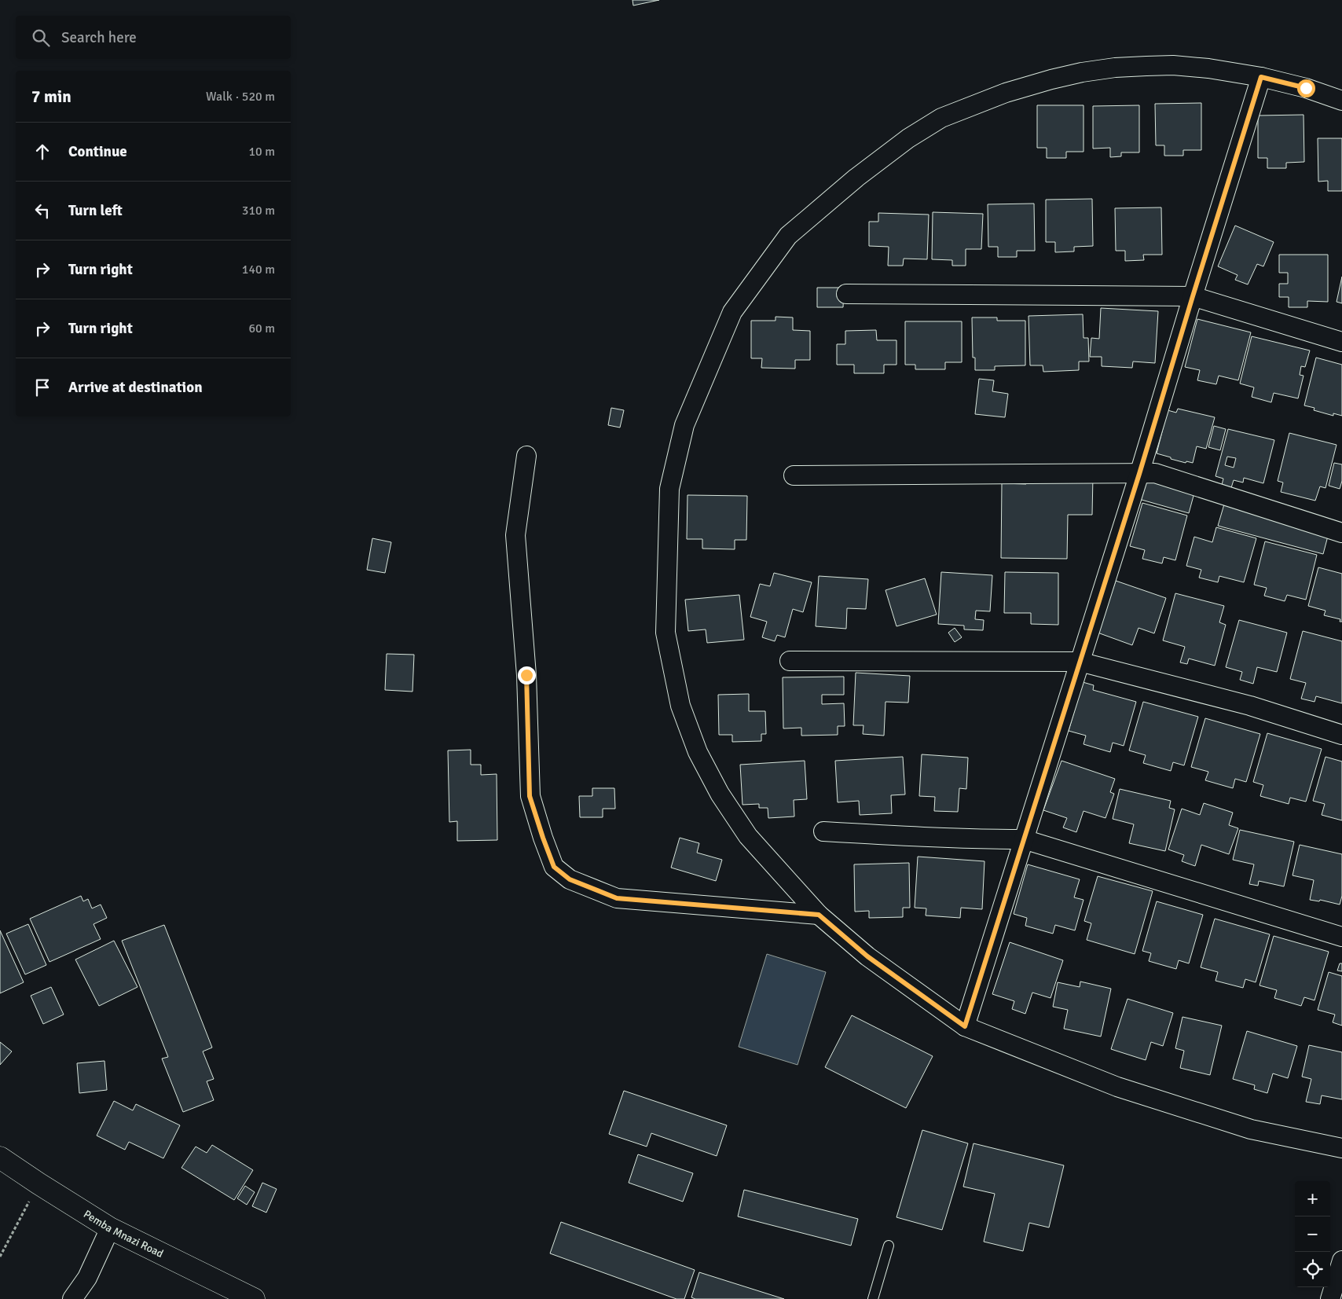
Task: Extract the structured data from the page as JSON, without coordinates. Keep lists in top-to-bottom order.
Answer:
{
  "streets": {
    "main road": ["Pemba Mnazi Road"]
  },
  "page": {
    "search": "Search here",
    "heading": ["7 min", "Walk · 520 m"],
    "list": [
      ["Continue", "10 m"],
      ["Turn left", "310 m"],
      ["Turn right", "140 m"],
      ["Turn right", "60 m"],
      "Arrive at destination"
    ],
    "map_buttons": ["+", "−"]
  }
}
